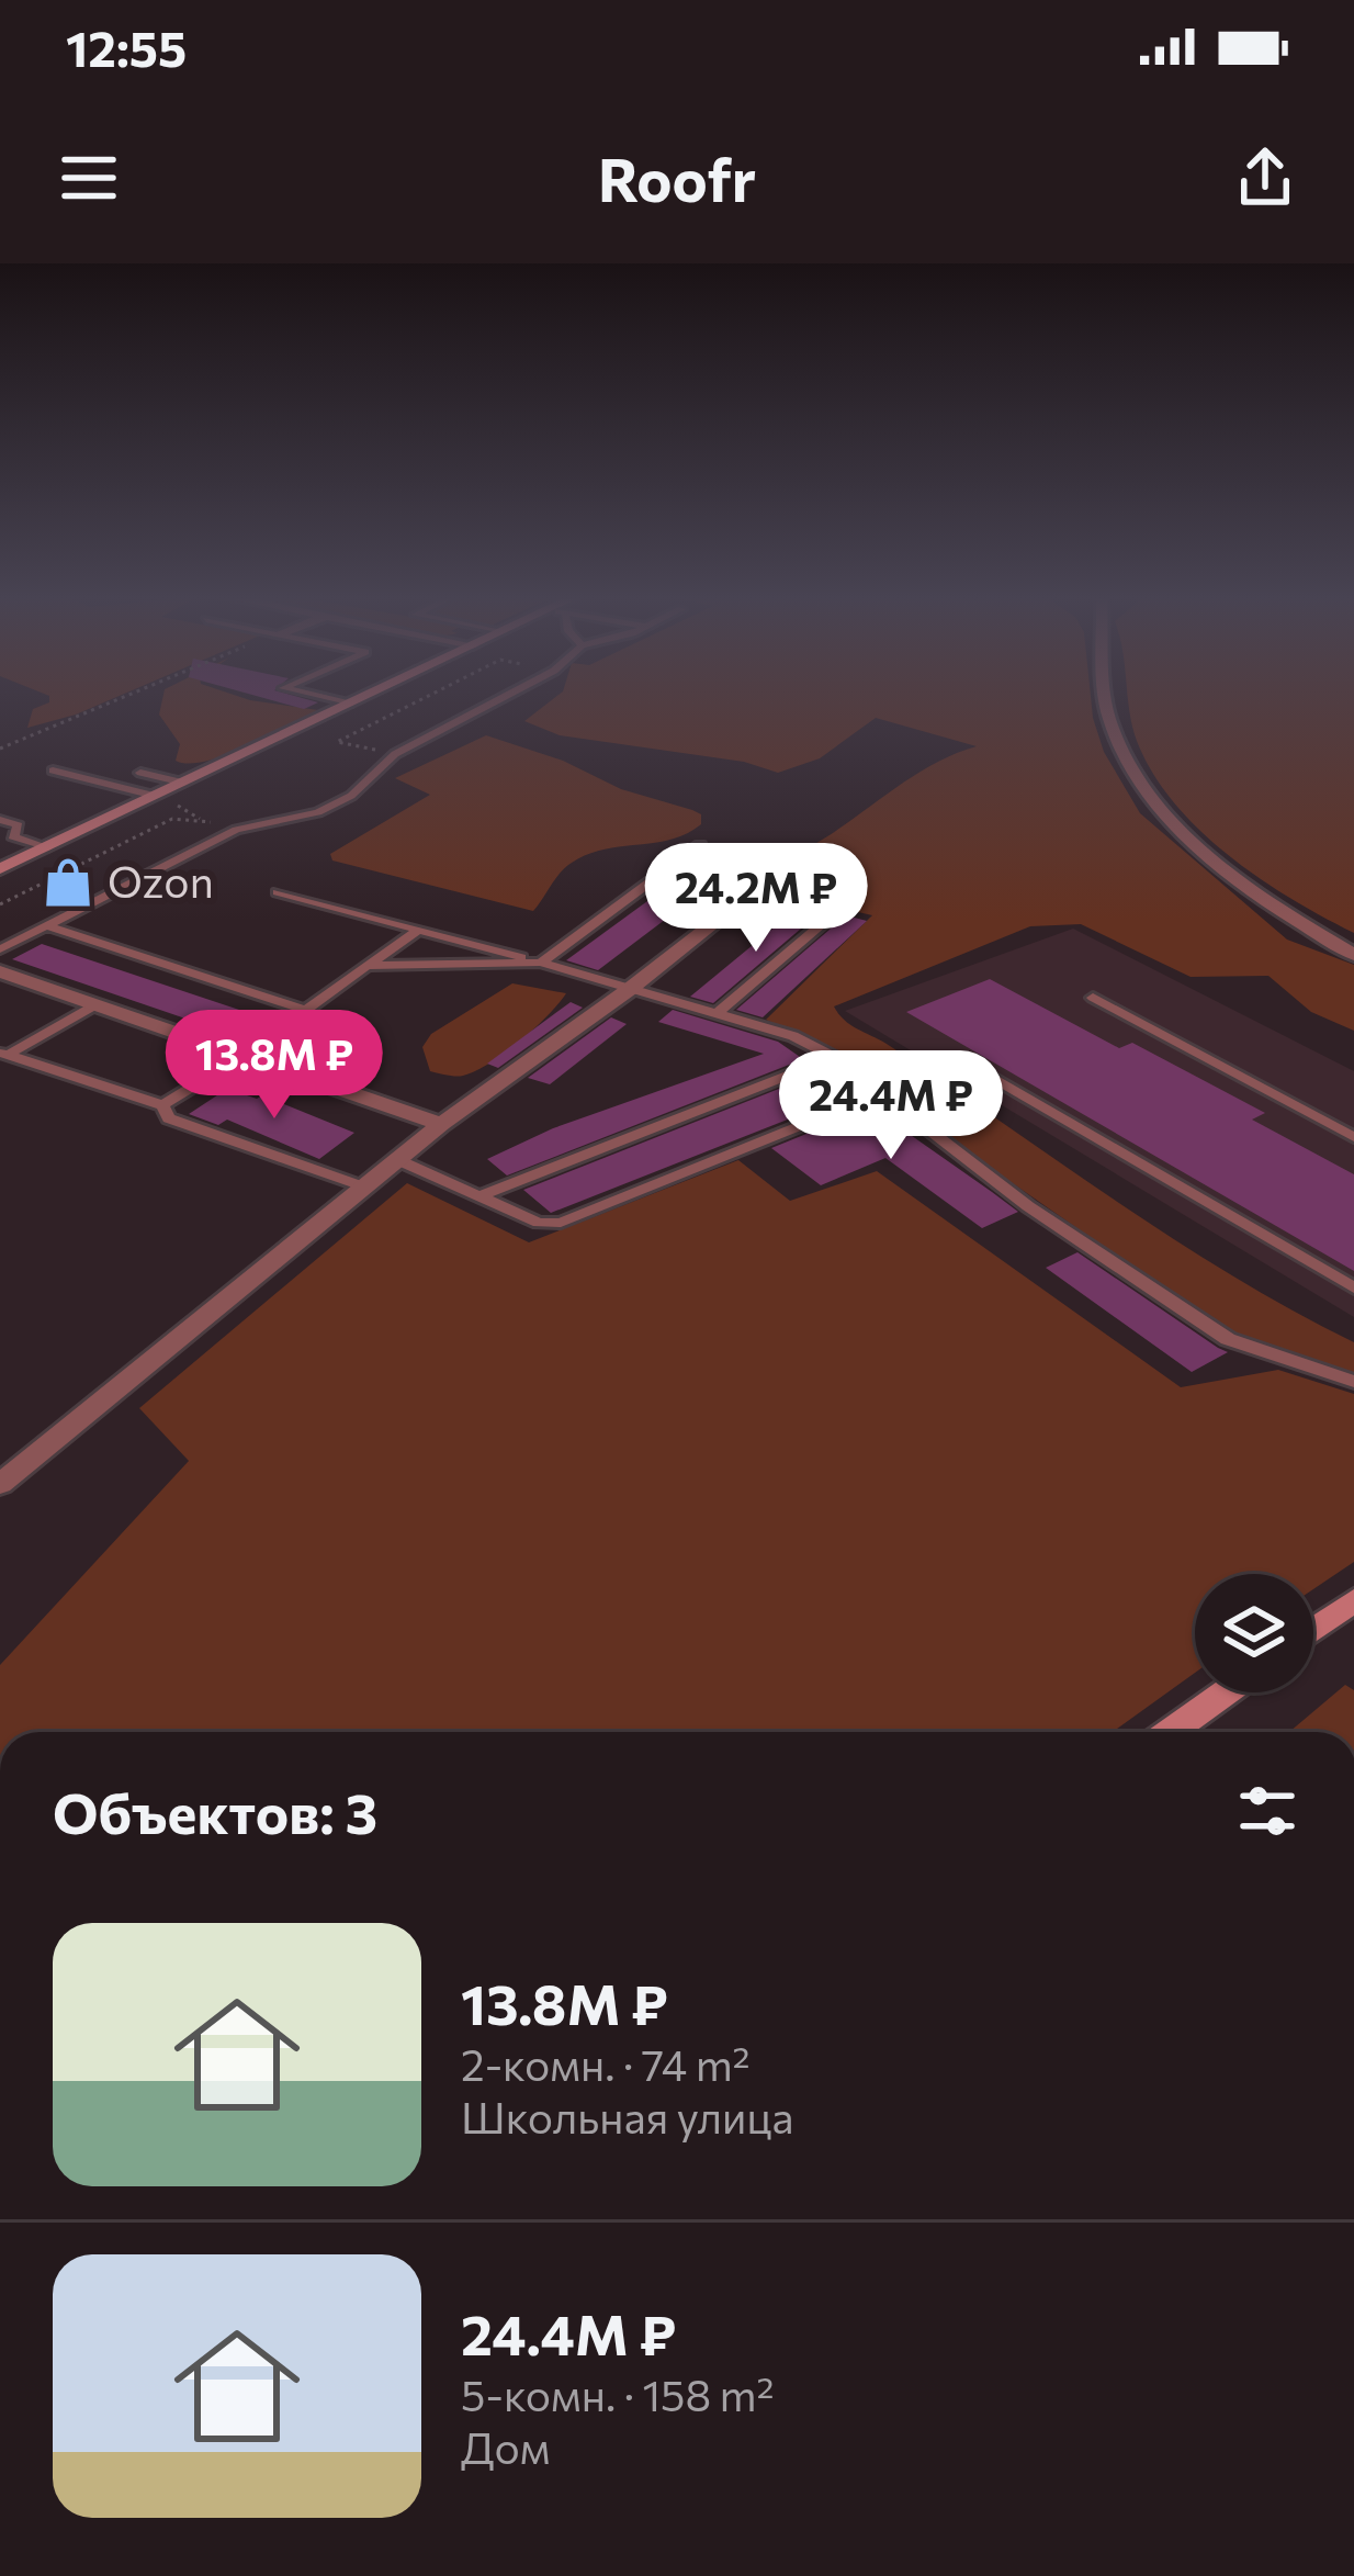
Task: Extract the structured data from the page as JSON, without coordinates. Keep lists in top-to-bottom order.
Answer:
{
  "places": {
    "shop": ["Ozon"]
  },
  "page": {
    "status": "12:55",
    "header": "Roofr",
    "price": ["24.2M ₽", "13.8M ₽", "24.4M ₽"],
    "heading": "Объектов: 3",
    "list": [
      {
        "name": "13.8M ₽",
        "note": "2-комн. · 74 m² · Школьная улица"
      },
      {
        "name": "24.4M ₽",
        "note": "5-комн. · 158 m² · Дом"
      }
    ]
  }
}
